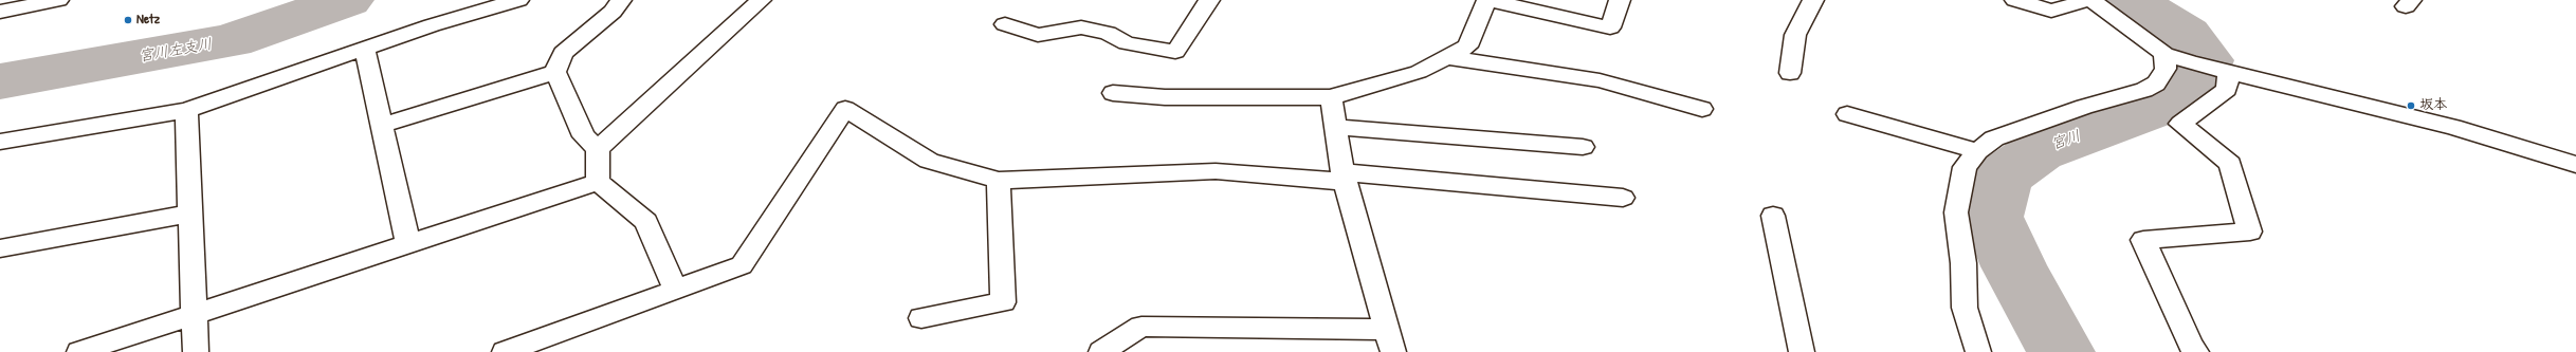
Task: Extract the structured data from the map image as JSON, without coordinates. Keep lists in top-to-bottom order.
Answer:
{
  "water": ["宮川左支川", "宮川"],
  "places": ["Netz", "坂本"]
}
